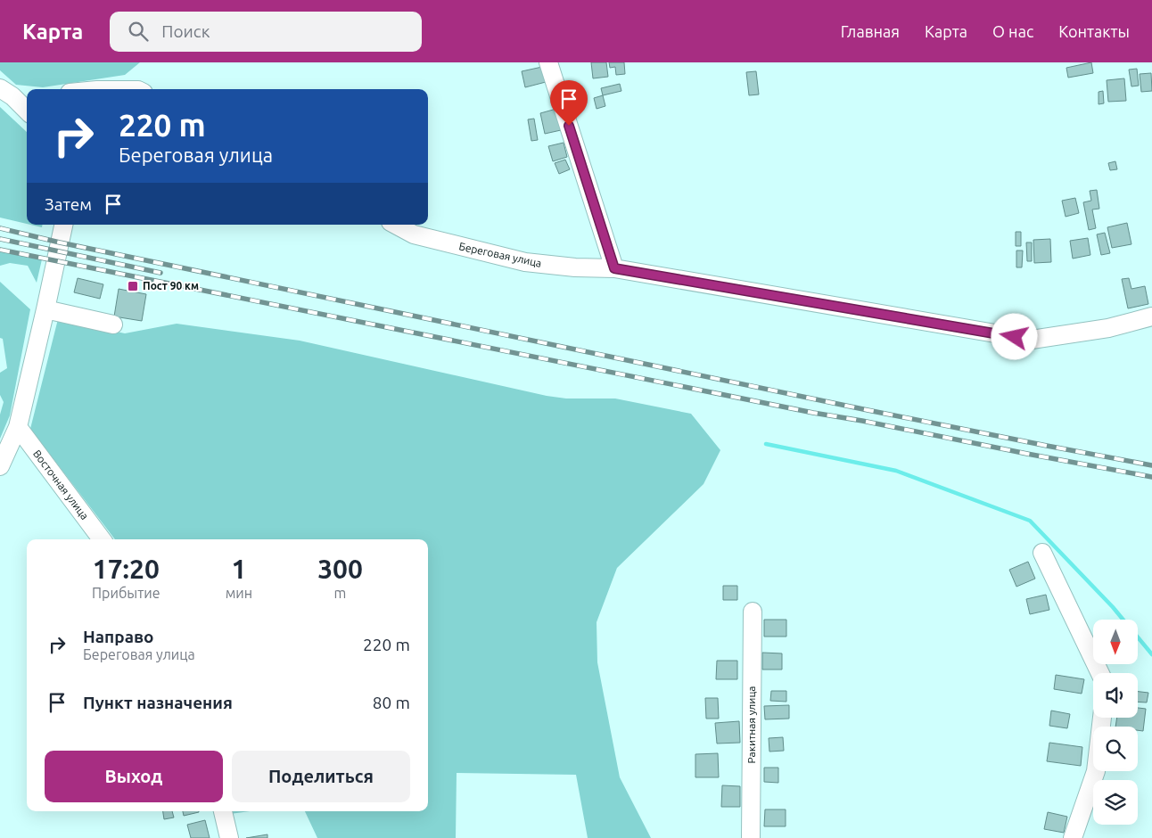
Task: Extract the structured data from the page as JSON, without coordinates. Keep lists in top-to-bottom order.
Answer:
{
  "streets": {
    "street": ["Береговая улица", "Восточная улица", "Ракитная улица"]
  },
  "places": {
    "transit": ["Пост 90 км"]
  },
  "north": "bottom",
  "page": {
    "header": "Карта",
    "search": "Поиск",
    "nav": [
      "Главная",
      "Карта",
      "О нас",
      "Контакты"
    ],
    "turn": ["220 m", "Береговая улица"],
    "then": "Затем",
    "eta": [
      "17:20",
      "Прибытие",
      "1",
      "мин",
      "300",
      "m"
    ],
    "list": [
      {
        "name": "Направо",
        "note": "Береговая улица",
        "value": "220 m"
      },
      {
        "name": "Пункт назначения",
        "value": "80 m"
      }
    ],
    "buttons": ["Выход", "Поделиться"]
  }
}
